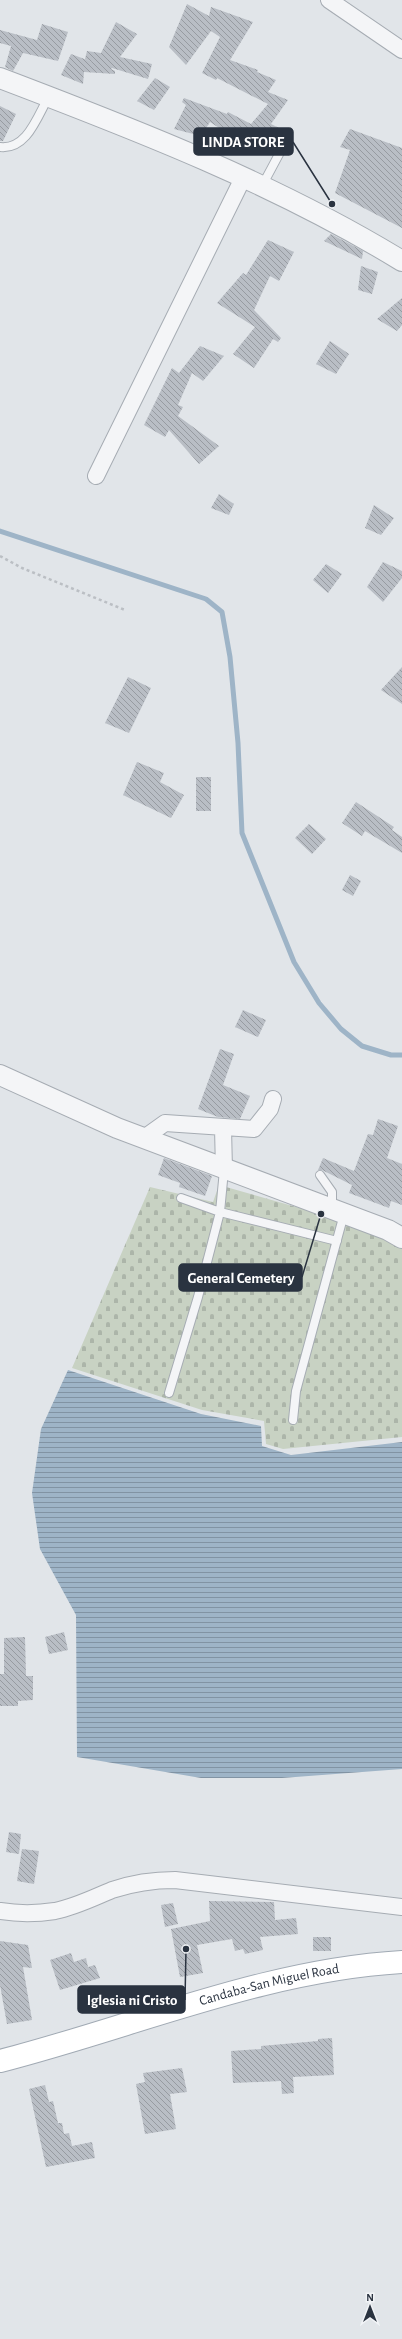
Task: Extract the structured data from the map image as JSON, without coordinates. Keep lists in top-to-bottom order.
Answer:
{
  "streets": {
    "main road": ["Candaba-San Miguel Road"]
  },
  "places": ["LINDA STORE", "General Cemetery", "Iglesia ni Cristo"],
  "north": "top"
}
